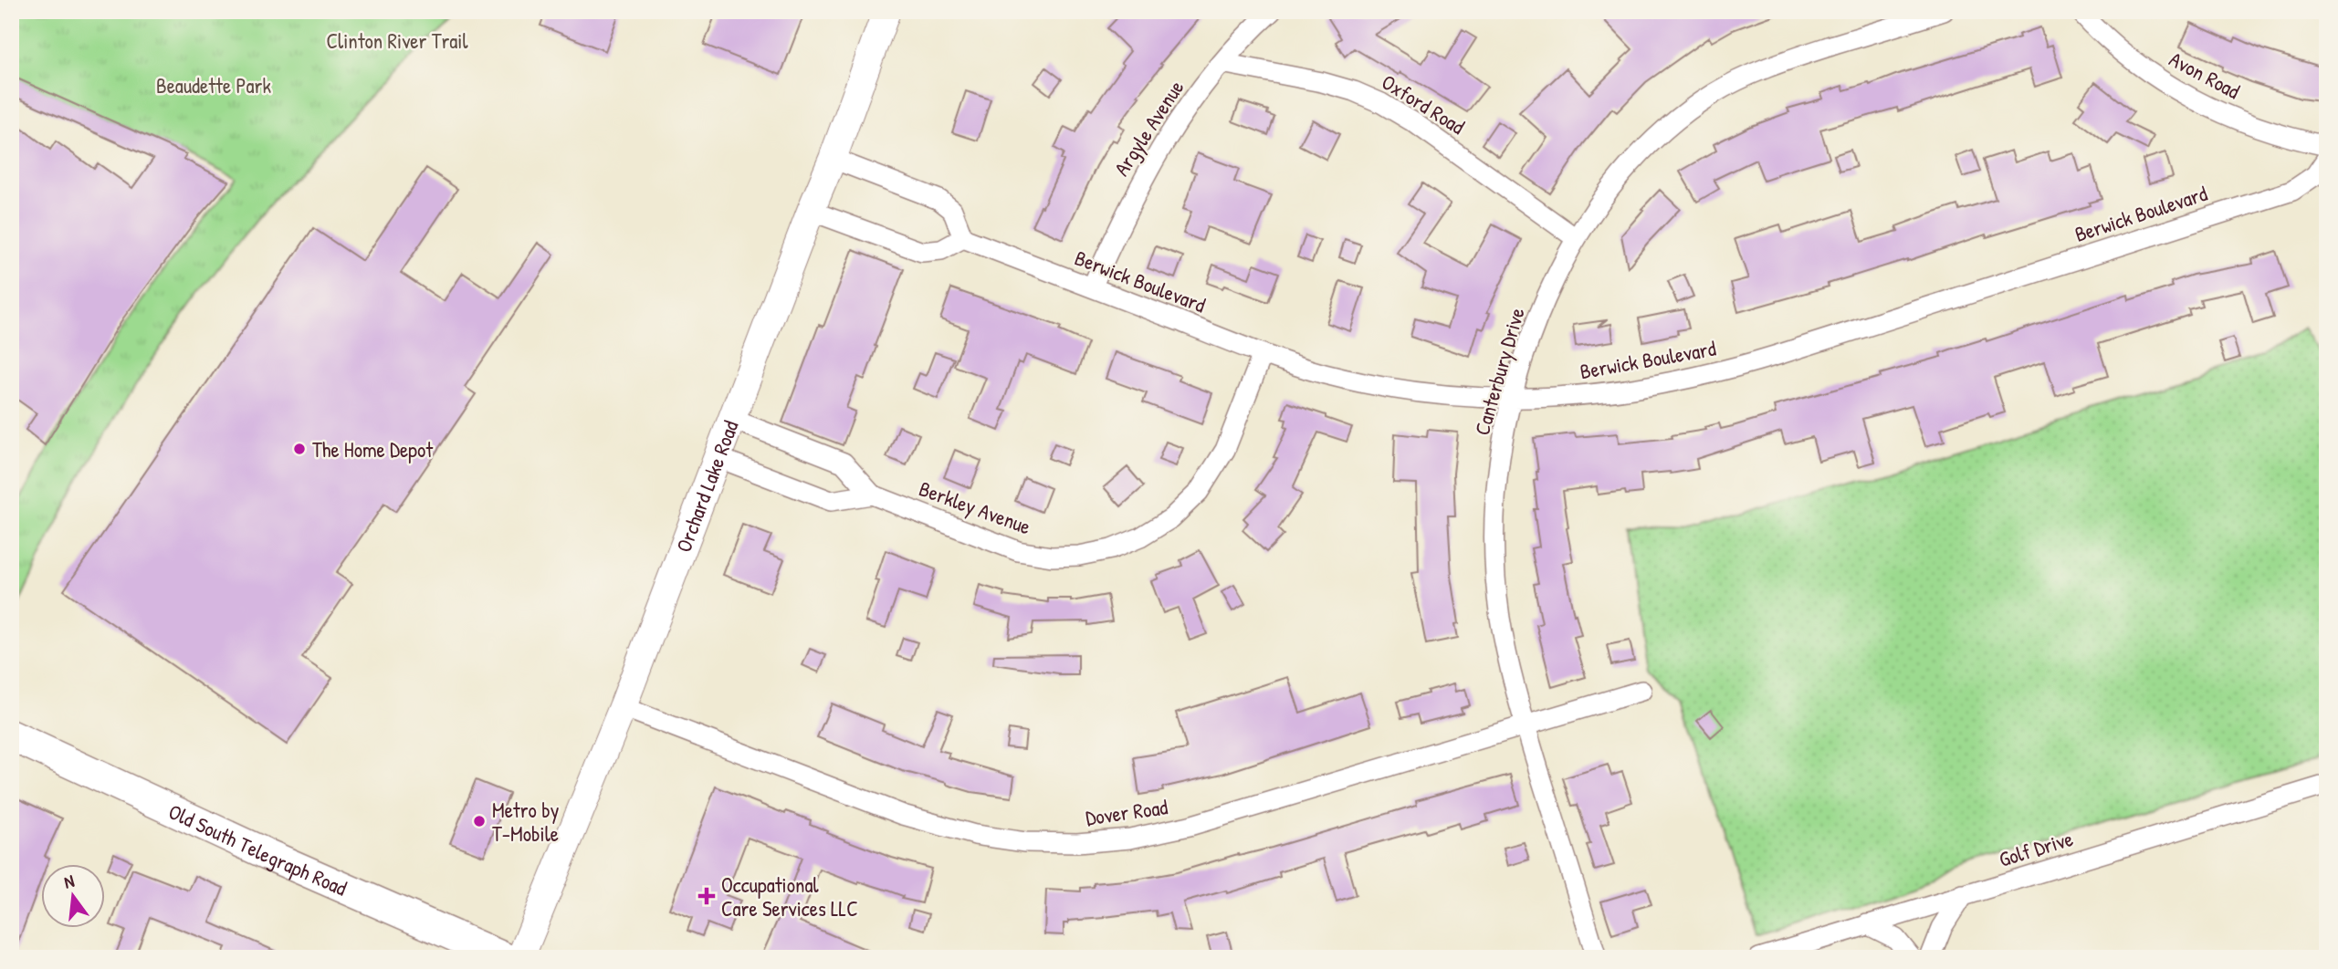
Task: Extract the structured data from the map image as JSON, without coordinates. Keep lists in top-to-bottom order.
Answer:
{
  "streets": {
    "main road": ["Orchard Lake Road", "Old South Telegraph Road"],
    "street": [
      "Avon Road",
      "Oxford Road",
      "Argyle Avenue",
      "Berwick Boulevard",
      "Canterbury Drive",
      "Berkley Avenue",
      "Dover Road",
      "Golf Drive"
    ]
  },
  "crossings": [
    ["Oxford Road", "Argyle Avenue"],
    ["Oxford Road", "Canterbury Drive"],
    ["Argyle Avenue", "Berwick Boulevard"],
    ["Berwick Boulevard", "Canterbury Drive"],
    ["Berwick Boulevard", "Berkley Avenue"],
    ["Canterbury Drive", "Dover Road"],
    ["Orchard Lake Road", "Berkley Avenue"],
    ["Orchard Lake Road", "Dover Road"]
  ],
  "parks": ["Clinton River Trail", "Beaudette Park"],
  "places": {
    "other": ["The Home Depot", "Metro by T-Mobile"],
    "health": ["Occupational Care Services LLC"]
  },
  "north": "top"
}
